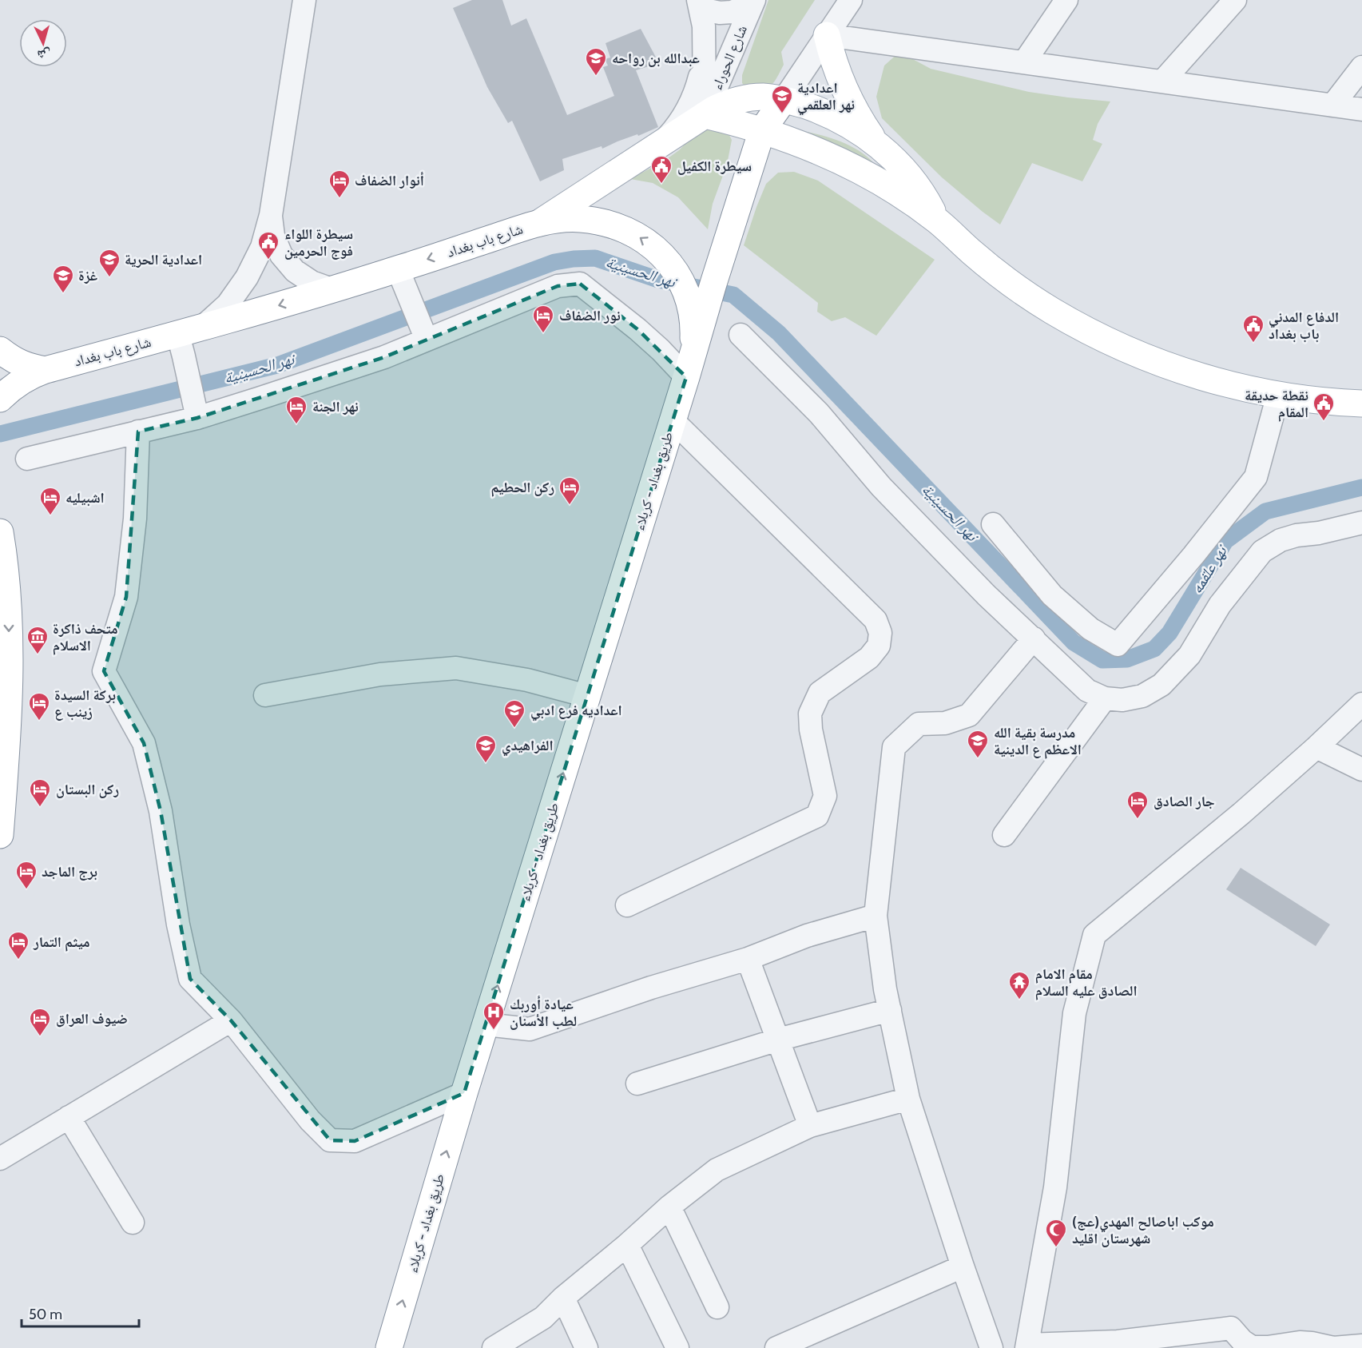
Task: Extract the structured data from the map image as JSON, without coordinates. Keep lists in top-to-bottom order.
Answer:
{
  "streets": {
    "main road": ["شارع باب بغداد", "طريق بغداد - كربلاء"],
    "street": ["شارع الحوراء"]
  },
  "crossings": [
    ["شارع الحوراء", "شارع باب بغداد"],
    ["شارع باب بغداد", "طريق بغداد - كربلاء"]
  ],
  "one_way": ["طريق بغداد - كربلاء"],
  "water": ["نهر الحسينية", "نهر علقمه"],
  "places": {
    "school or university": [
      "عبدالله بن رواحه",
      "اعدادية نهر العلقمي",
      "اعدادية الحرية",
      "غزة",
      "اعداديه فرع ادبي",
      "مدرسة بقية الله الاعظم ع الدينية",
      "الفراهيدي"
    ],
    "public building": [
      "سيطرة الكفيل",
      "سيطرة اللواء فوج الحرمين",
      "الدفاع المدني باب بغداد",
      "نقطة حديقة المقام"
    ],
    "hotel": [
      "أنوار الضفاف",
      "نور الضفاف",
      "نهر الجنة",
      "ركن الحطيم",
      "اشبيليه",
      "بركة السيدة زينب ع",
      "ركن البستان",
      "جار الصادق",
      "برج الماجد",
      "ميثم التمار",
      "ضيوف العراق"
    ],
    "museum": ["متحف ذاكرة الاسلام"],
    "temple": ["مقام الامام الصادق عليه السلام"],
    "hospital": ["عيادة أوربك لطب الأسنان"],
    "mosque": ["موكب اباصالح المهدي(عج) شهرستان اقليد"]
  },
  "scale_bar": "50 m",
  "north": "bottom"
}
